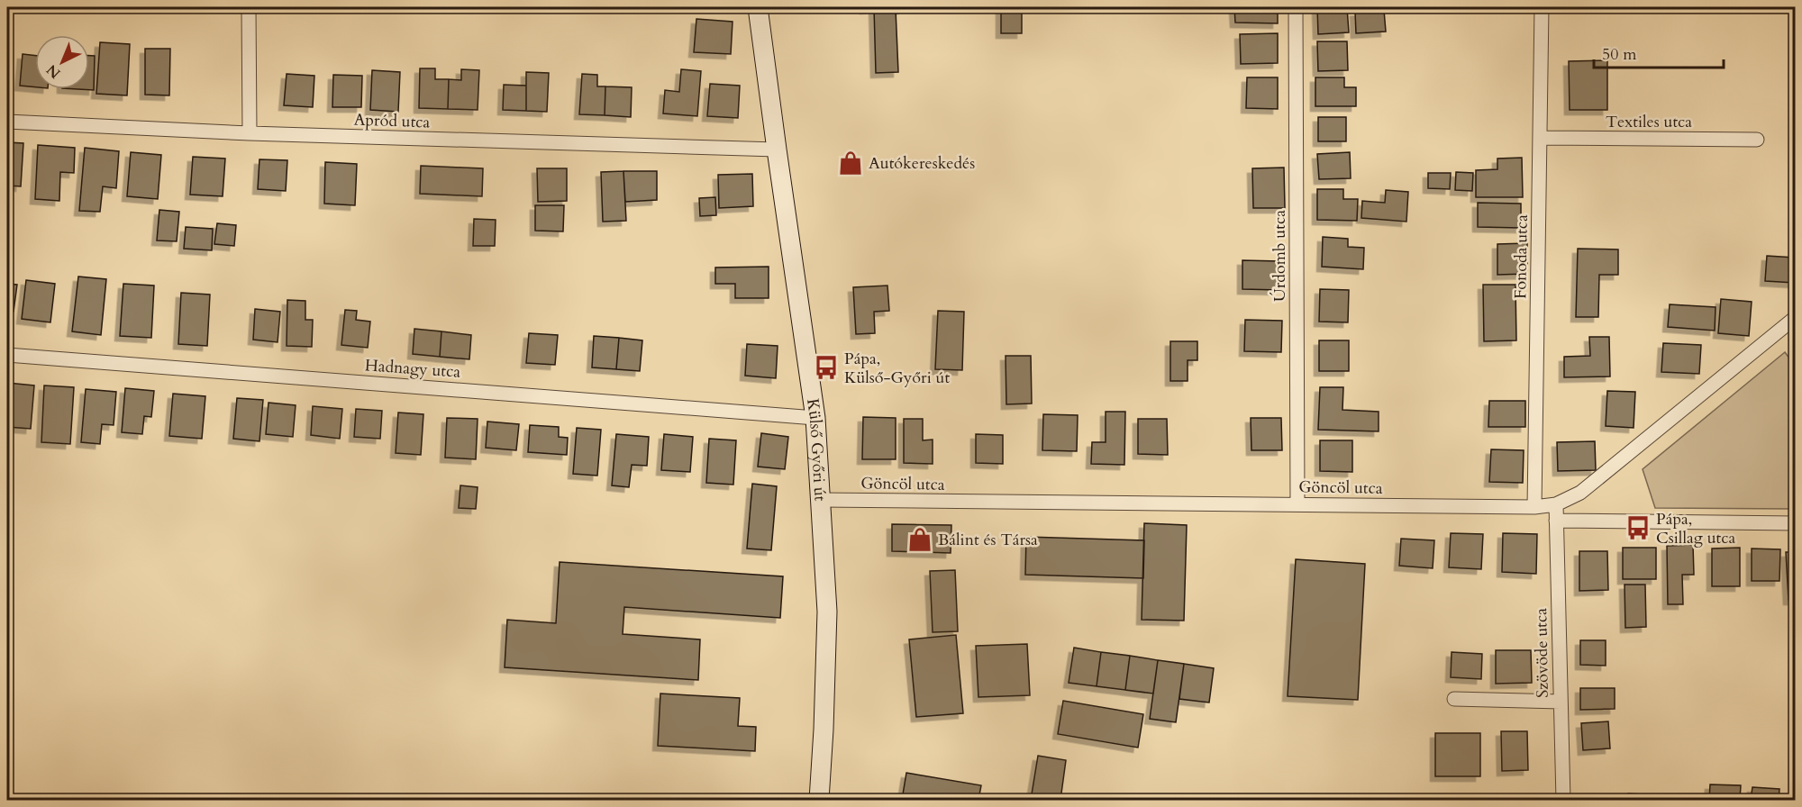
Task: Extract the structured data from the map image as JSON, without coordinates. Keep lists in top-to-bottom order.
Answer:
{
  "streets": {
    "main road": ["Külső Győri út"],
    "street": [
      "Apród utca",
      "Textiles utca",
      "Úrdomb utca",
      "Fonoda utca",
      "Hadnagy utca",
      "Göncöl utca",
      "Szövöde utca"
    ]
  },
  "crossings": [
    ["Apród utca", "Külső Győri út"],
    ["Textiles utca", "Fonoda utca"],
    ["Úrdomb utca", "Göncöl utca"],
    ["Fonoda utca", "Göncöl utca"],
    ["Hadnagy utca", "Külső Győri út"],
    ["Külső Győri út", "Göncöl utca"],
    ["Göncöl utca", "Szövöde utca"]
  ],
  "places": {
    "shop": ["Autókereskedés", "Bálint és Társa"],
    "bus stop": ["Pápa, Külső-Győri út", "Pápa, Csillag utca"]
  },
  "scale_bar": "50 m",
  "north": "bottom left"
}
